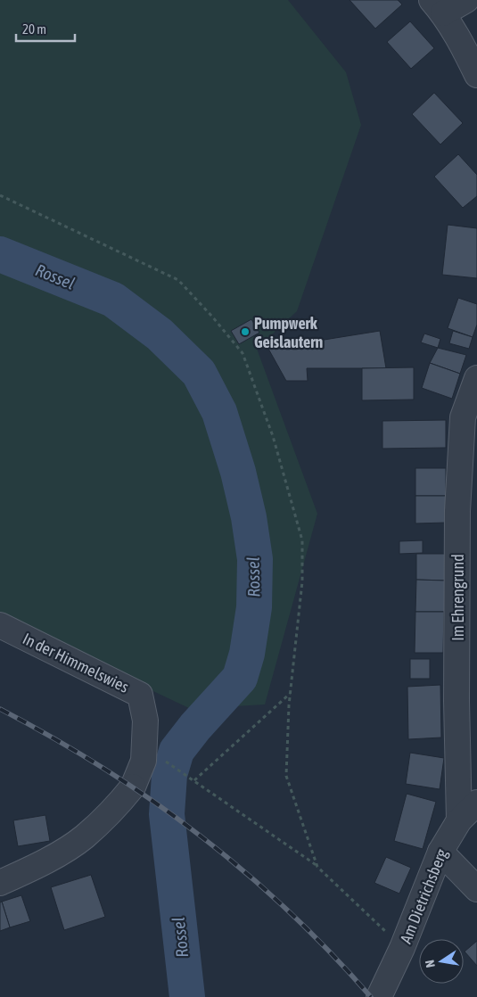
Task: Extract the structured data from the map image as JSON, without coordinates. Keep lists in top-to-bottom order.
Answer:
{
  "streets": {
    "street": ["Im Ehrengrund", "In der Himmelswies", "Am Dietrichsberg"]
  },
  "crossings": [
    ["Im Ehrengrund", "Am Dietrichsberg"]
  ],
  "water": ["Rossel"],
  "places": ["Pumpwerk Geislautern"],
  "scale_bar": "20 m",
  "north": "left"
}
